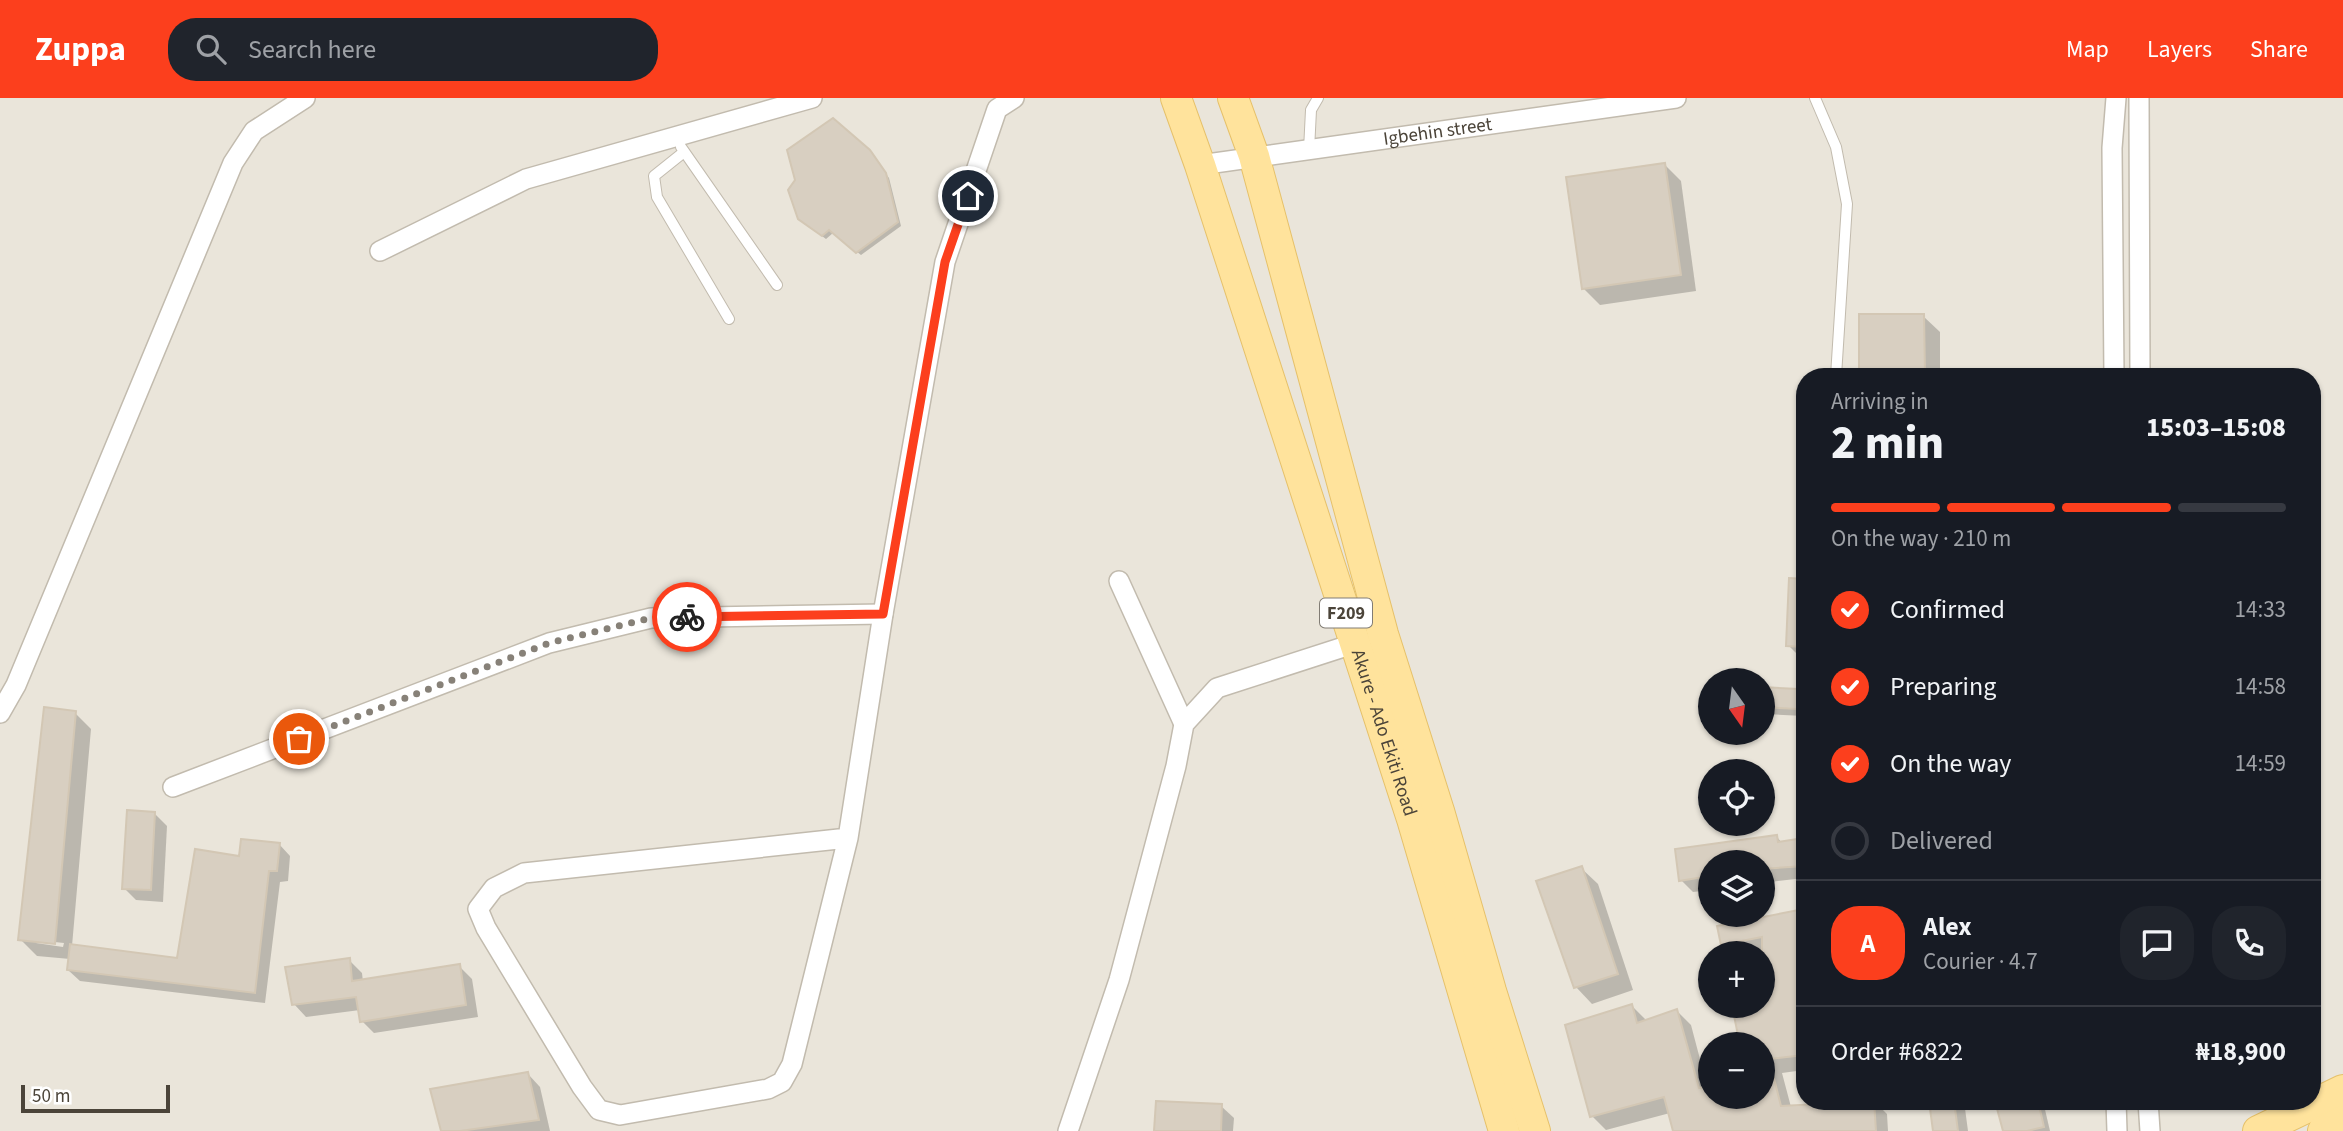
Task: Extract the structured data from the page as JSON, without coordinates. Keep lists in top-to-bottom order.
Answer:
{
  "streets": {
    "main road": ["F209", "Akure - Ado Ekiti Road"],
    "street": ["Igbehin street"]
  },
  "crossings": [
    ["Igbehin street", "Akure - Ado Ekiti Road"]
  ],
  "scale_bar": "50 m",
  "north": "bottom",
  "page": {
    "header": "Zuppa",
    "search": "Search here",
    "nav": ["Map", "Layers", "Share"],
    "heading": ["2 min", "Arriving in", "15:03–15:08"],
    "panel": [
      "Alex",
      "Courier · 4.7",
      "Order #6822",
      "₦18,900"
    ],
    "bar": "On the way · 210 m",
    "list": [
      ["Confirmed", "14:33"],
      ["Preparing", "14:58"],
      ["On the way", "14:59"],
      "Delivered"
    ],
    "map_buttons": ["+", "−"],
    "round": "A",
    "scale": "50 m"
  }
}
